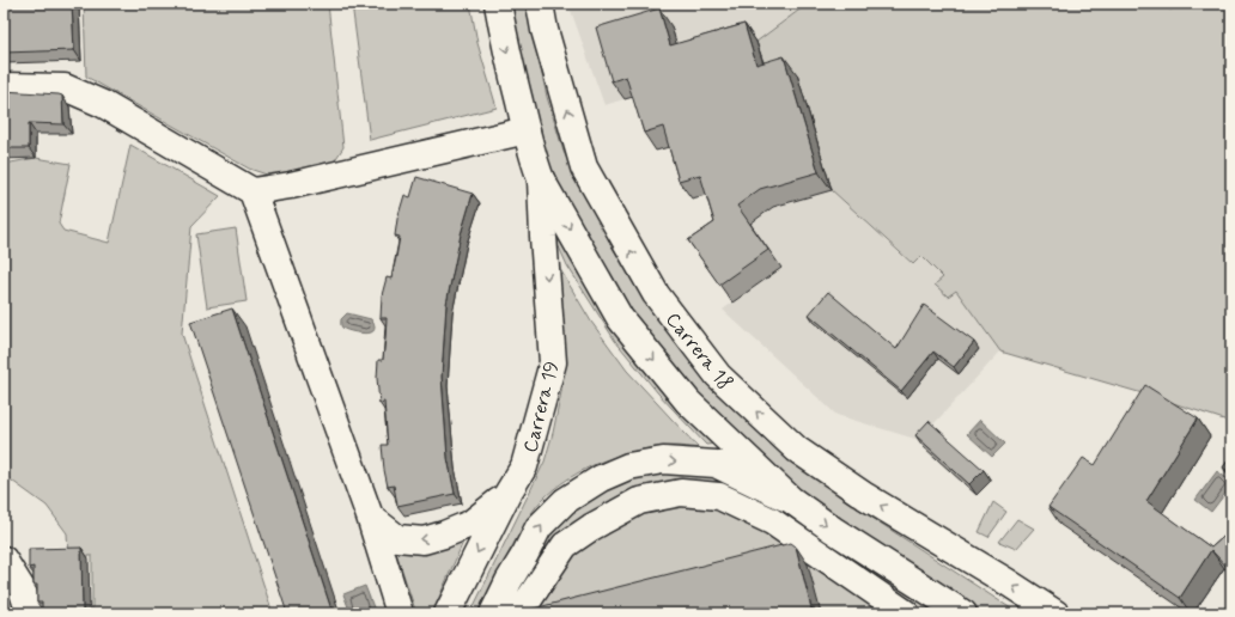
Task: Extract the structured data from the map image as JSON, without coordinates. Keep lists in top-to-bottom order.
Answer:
{
  "streets": {
    "street": ["Carrera 18", "Carrera 19"]
  },
  "crossings": [
    ["Carrera 18", "Carrera 19"]
  ],
  "one_way": ["Carrera 19"]
}
